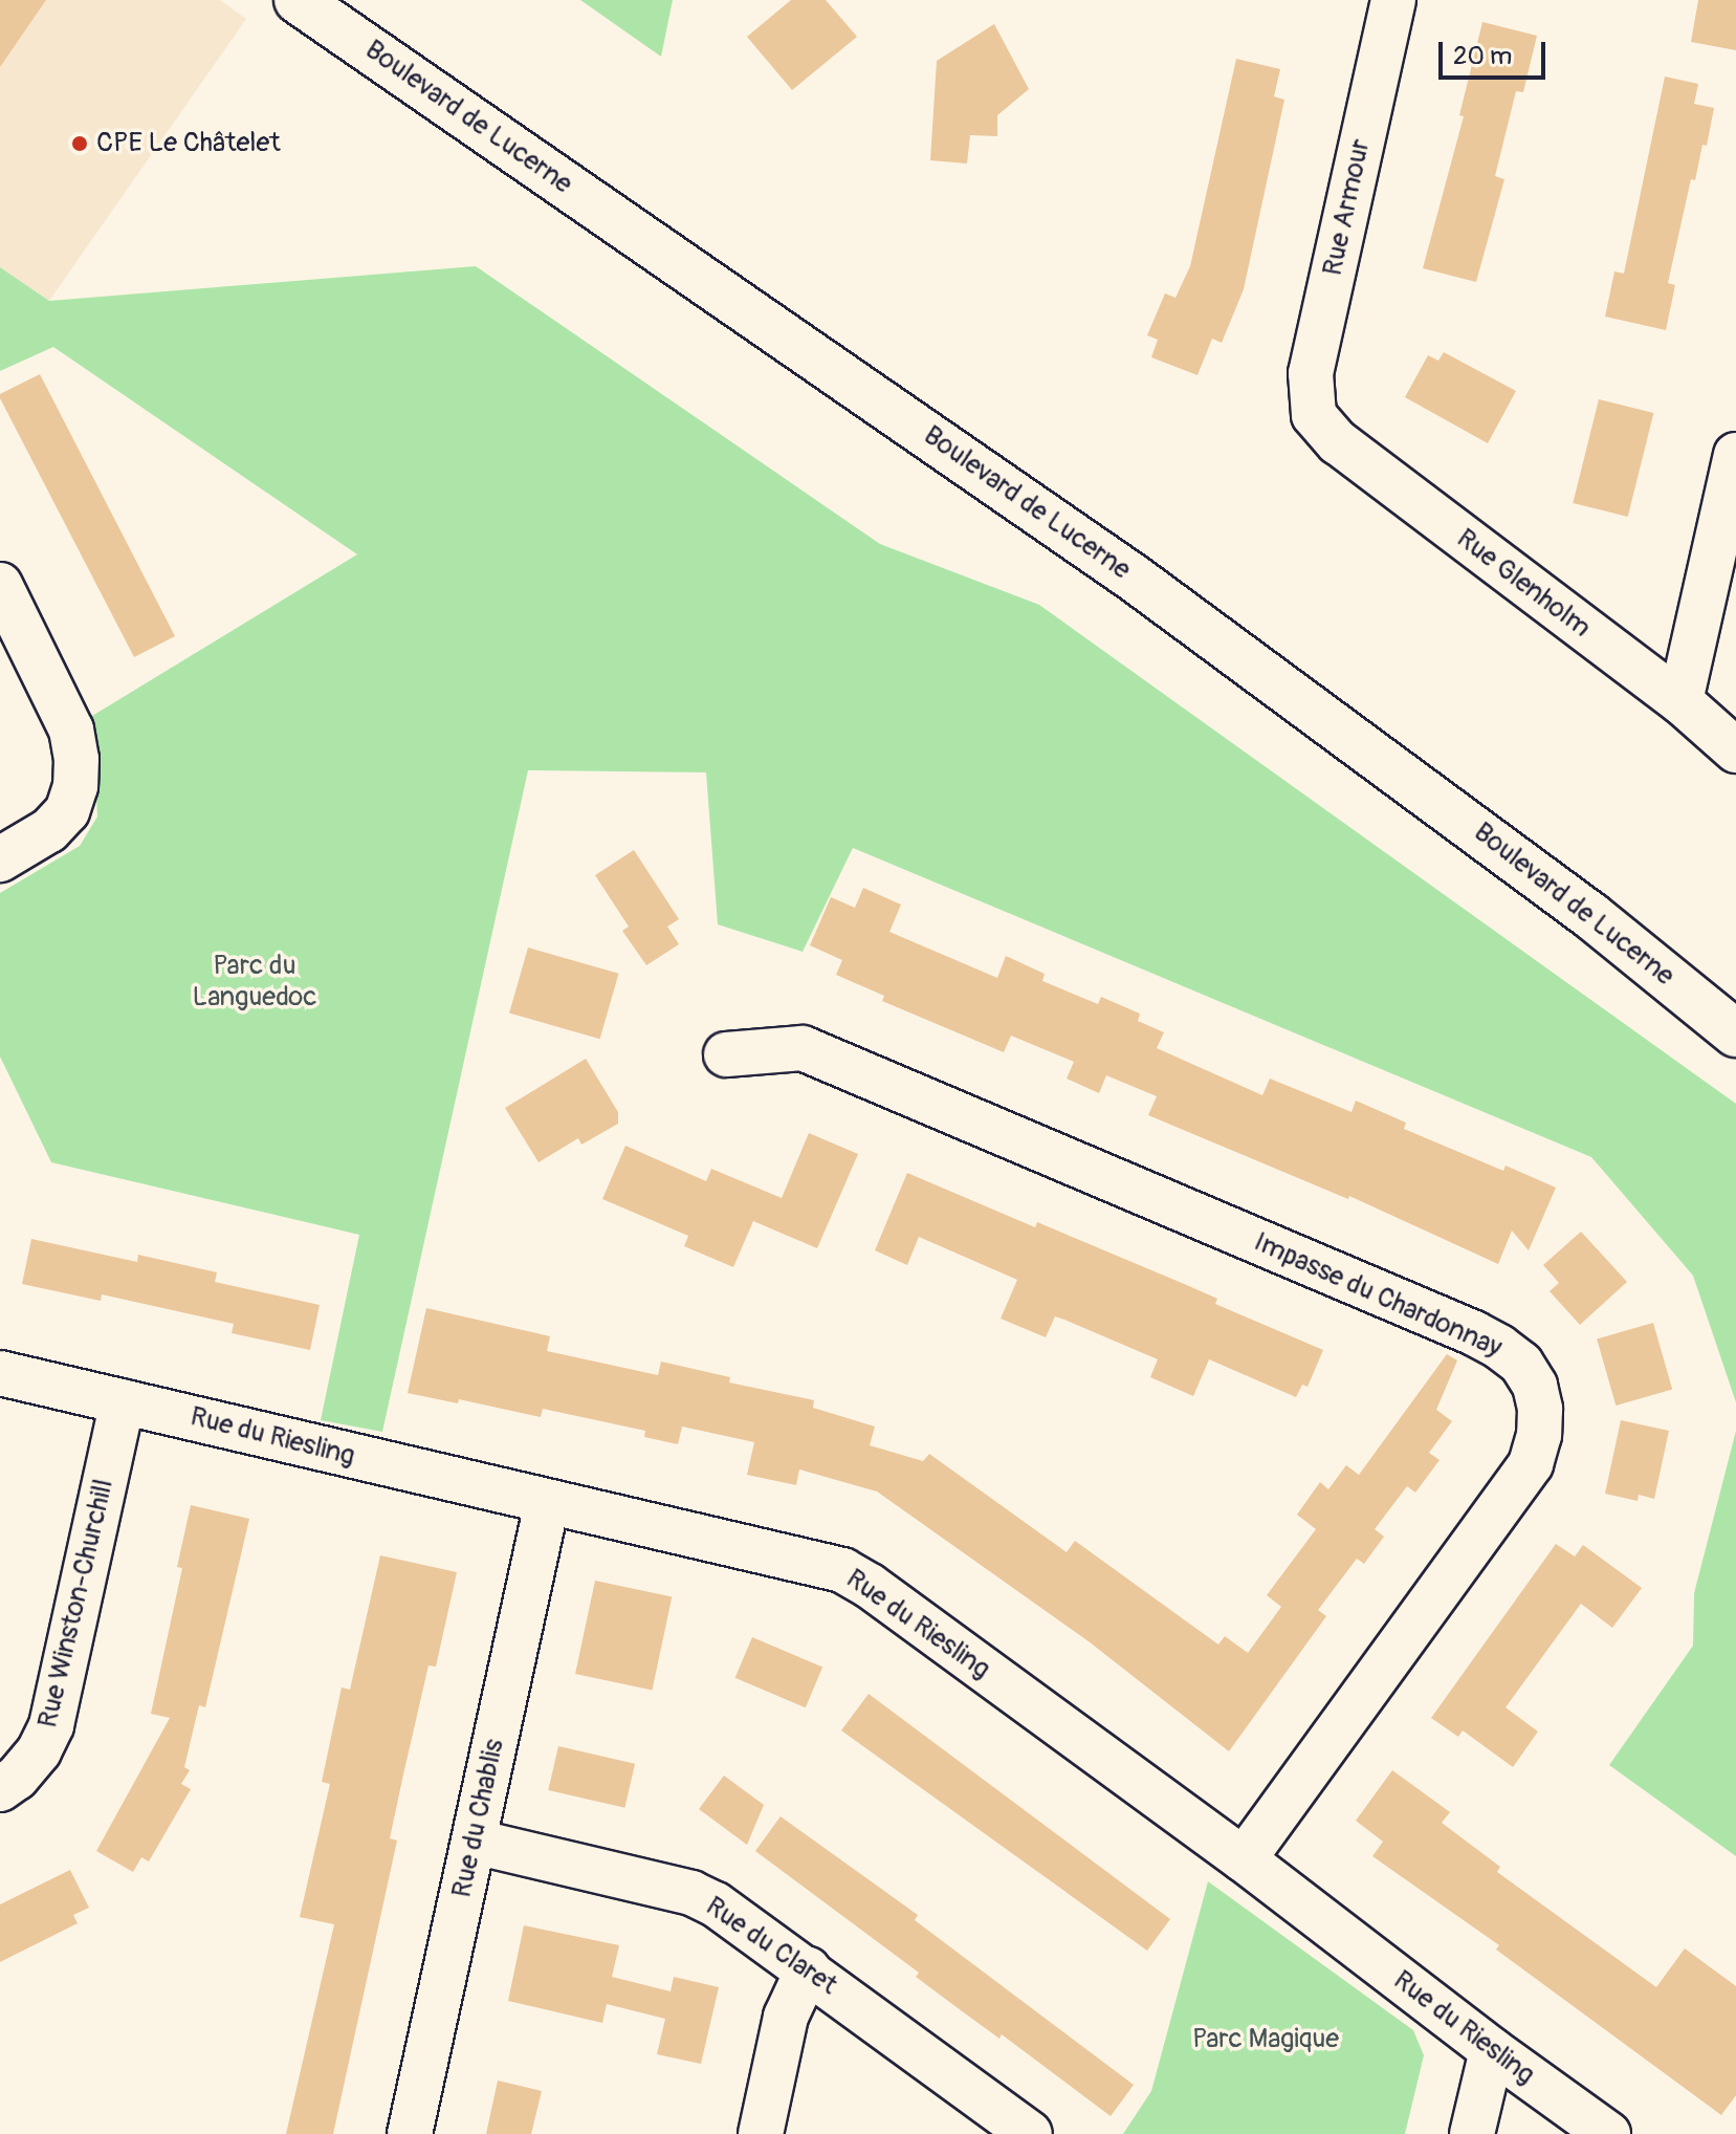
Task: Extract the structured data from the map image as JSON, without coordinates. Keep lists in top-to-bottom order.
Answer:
{
  "streets": {
    "main road": ["Boulevard de Lucerne"],
    "street": [
      "Rue Armour",
      "Rue Glenholm",
      "Impasse du Chardonnay",
      "Rue du Riesling",
      "Rue Winston-Churchill",
      "Rue du Chablis",
      "Rue du Claret"
    ]
  },
  "crossings": [
    ["Rue Armour", "Rue Glenholm"],
    ["Impasse du Chardonnay", "Rue du Riesling"],
    ["Rue du Riesling", "Rue Winston-Churchill"],
    ["Rue du Riesling", "Rue du Chablis"],
    ["Rue du Chablis", "Rue du Claret"]
  ],
  "parks": ["Parc du Languedoc", "Parc Magique"],
  "places": ["CPE Le Châtelet"],
  "scale_bar": "20 m"
}
